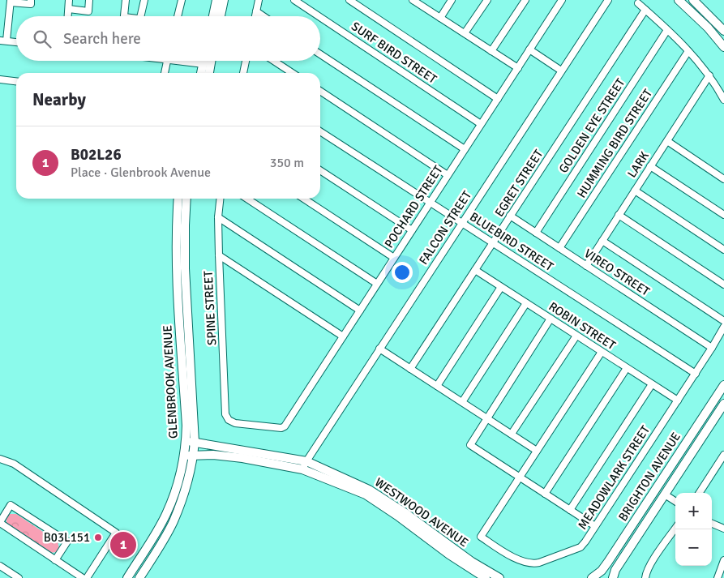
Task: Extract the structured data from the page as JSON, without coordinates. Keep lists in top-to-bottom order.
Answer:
{
  "streets": {
    "street": [
      "SURF BIRD STREET",
      "GOLDEN EYE STREET",
      "HUMMING BIRD STREET",
      "LARK",
      "EGRET STREET",
      "POCHARD STREET",
      "FALCON STREET",
      "BLUEBIRD STREET",
      "VIREO STREET",
      "SPINE STREET",
      "ROBIN STREET",
      "GLENBROOK AVENUE",
      "BRIGHTON AVENUE",
      "MEADOWLARK STREET",
      "WESTWOOD AVENUE"
    ]
  },
  "crossings": [
    ["SURF BIRD STREET", "POCHARD STREET"],
    ["GOLDEN EYE STREET", "VIREO STREET"],
    ["HUMMING BIRD STREET", "VIREO STREET"],
    ["LARK", "VIREO STREET"],
    ["EGRET STREET", "BLUEBIRD STREET"],
    ["EGRET STREET", "VIREO STREET"],
    ["EGRET STREET", "ROBIN STREET"],
    ["POCHARD STREET", "BLUEBIRD STREET"],
    ["POCHARD STREET", "SPINE STREET"],
    ["FALCON STREET", "BLUEBIRD STREET"],
    ["FALCON STREET", "WESTWOOD AVENUE"],
    ["BLUEBIRD STREET", "MEADOWLARK STREET"],
    ["VIREO STREET", "MEADOWLARK STREET"],
    ["ROBIN STREET", "MEADOWLARK STREET"],
    ["GLENBROOK AVENUE", "WESTWOOD AVENUE"]
  ],
  "places": ["B03L151"],
  "page": {
    "search": "Search here",
    "heading": "Nearby",
    "list": [
      {
        "mark": "1",
        "name": "B02L26",
        "note": "Place · Glenbrook Avenue",
        "value": "350 m"
      }
    ],
    "map_buttons": ["+", "−"],
    "pins": "1"
  }
}
